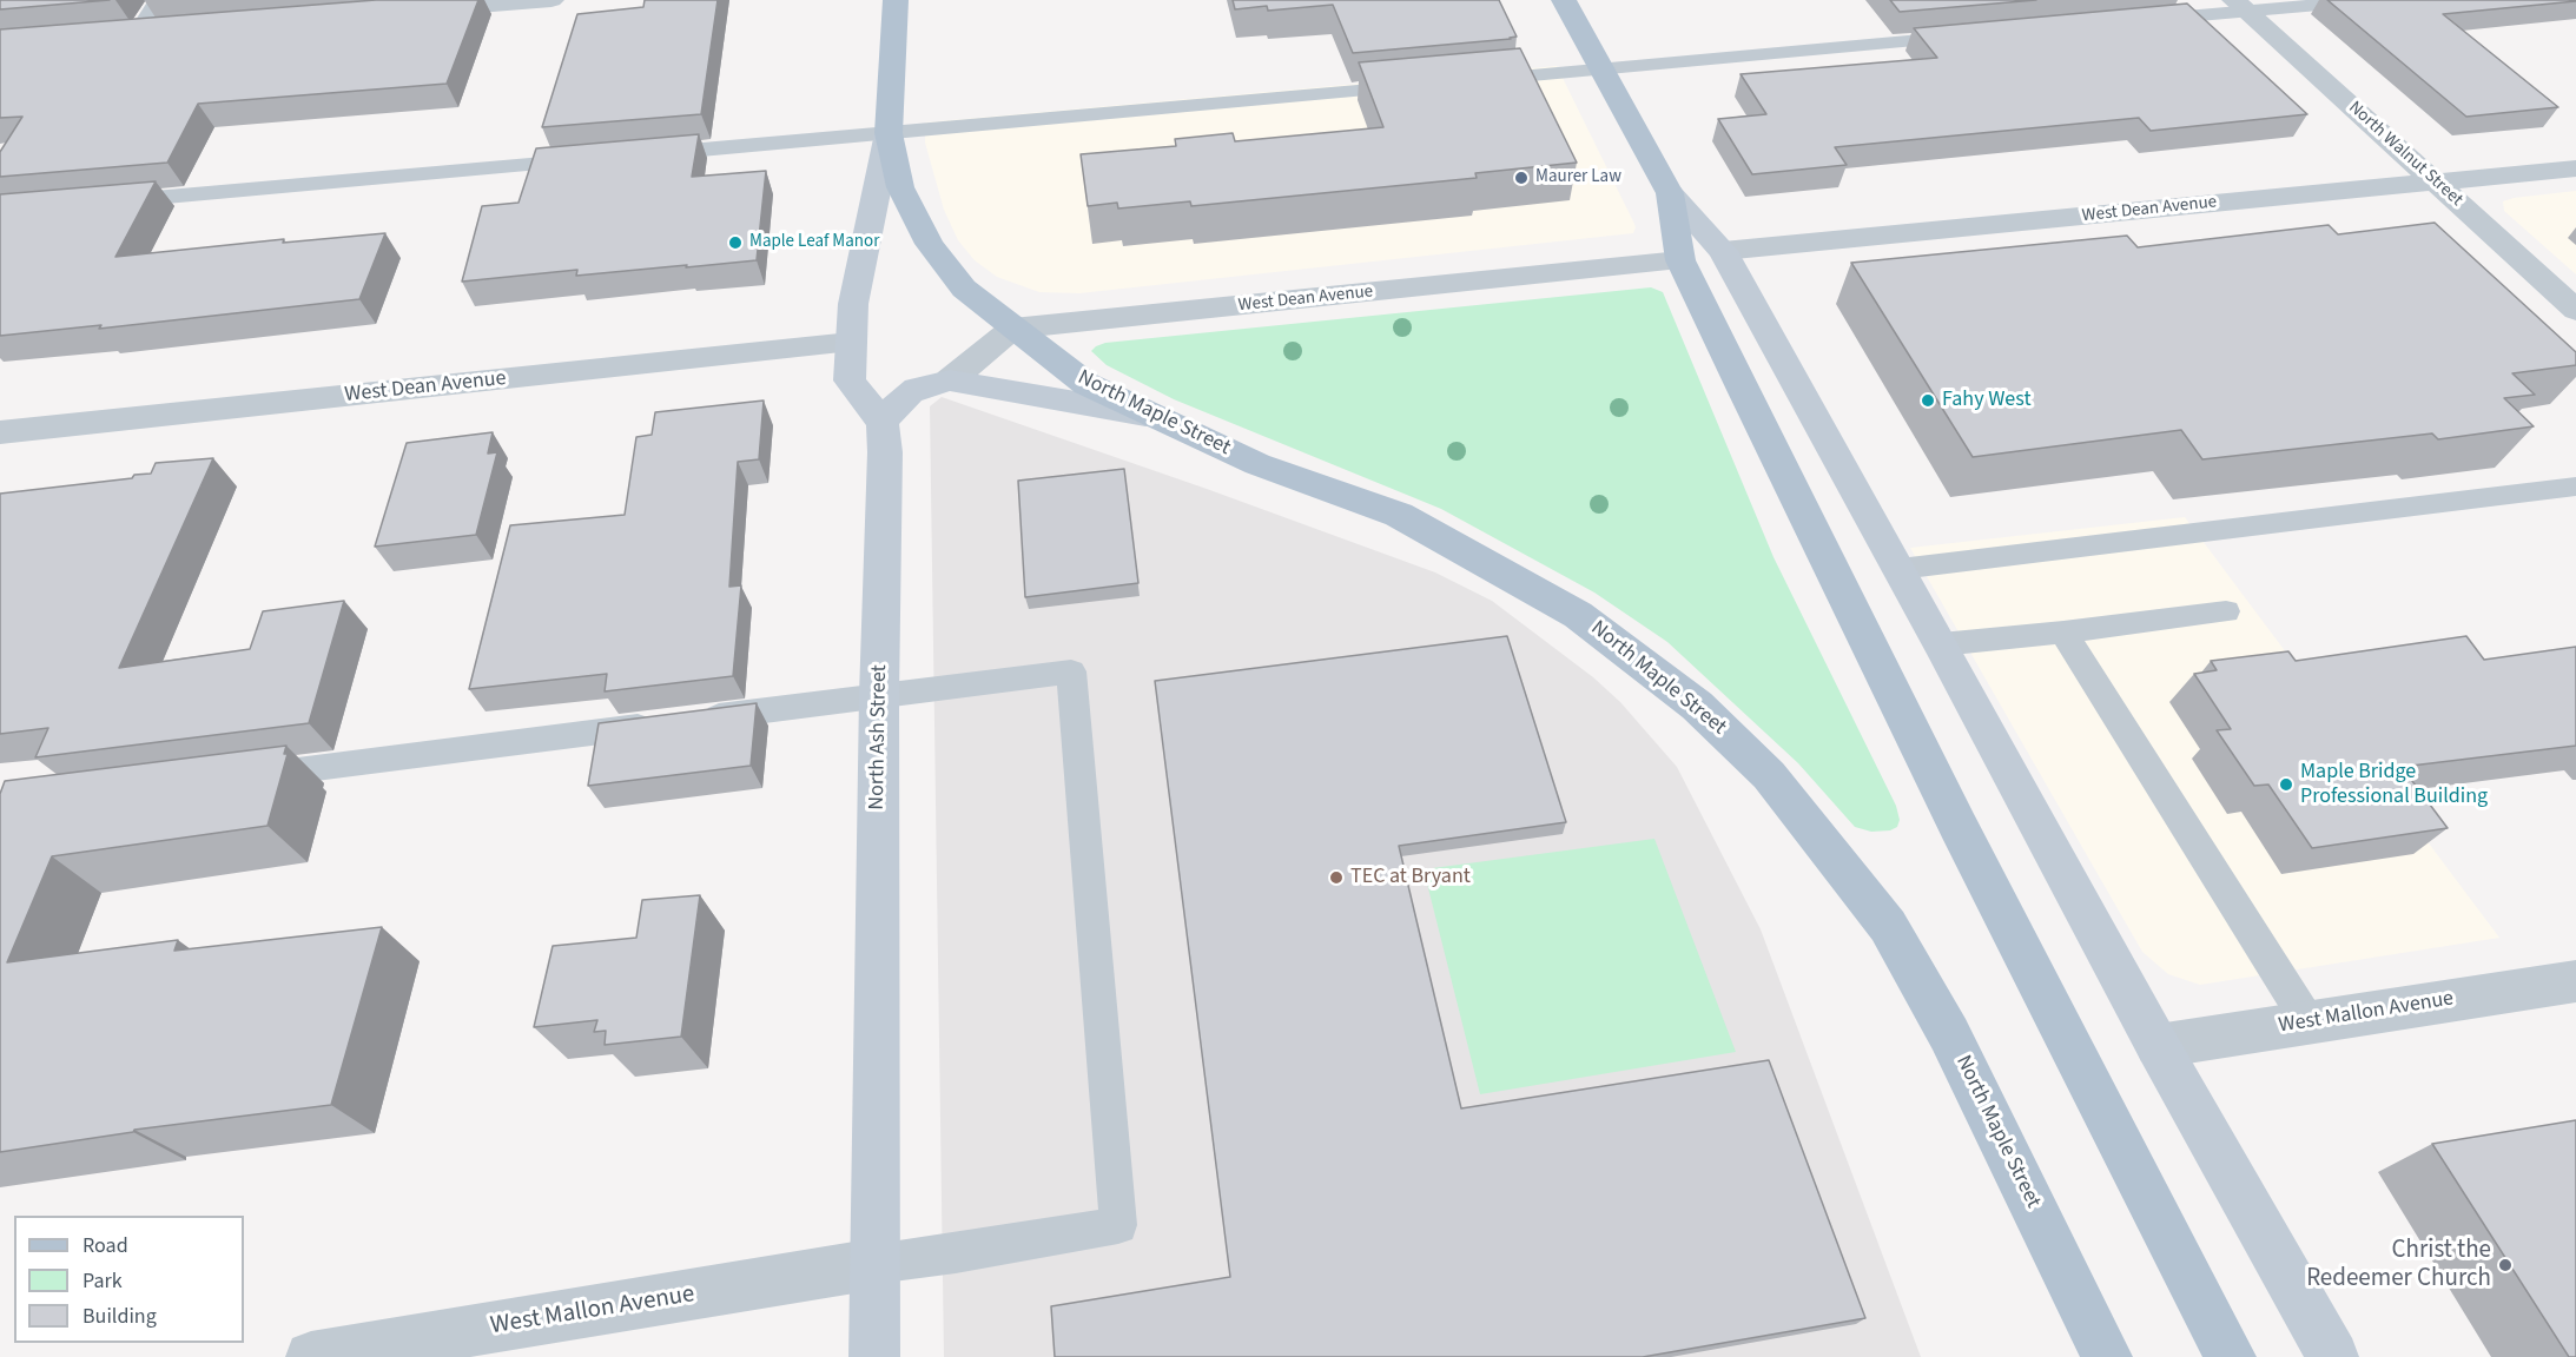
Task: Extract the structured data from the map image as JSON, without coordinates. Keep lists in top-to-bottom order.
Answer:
{
  "streets": {
    "main road": ["North Maple Street"],
    "street": [
      "North Walnut Street",
      "West Dean Avenue",
      "North Ash Street",
      "West Mallon Avenue"
    ]
  },
  "crossings": [
    ["North Walnut Street", "West Dean Avenue"],
    ["West Dean Avenue", "North Maple Street"],
    ["North Ash Street", "West Mallon Avenue"]
  ],
  "places": [
    "Maurer Law",
    "Maple Leaf Manor",
    "Fahy West",
    "Maple Bridge Professional Building",
    "TEC at Bryant",
    "Christ the Redeemer Church"
  ],
  "legend": ["Road", "Park", "Building"]
}
